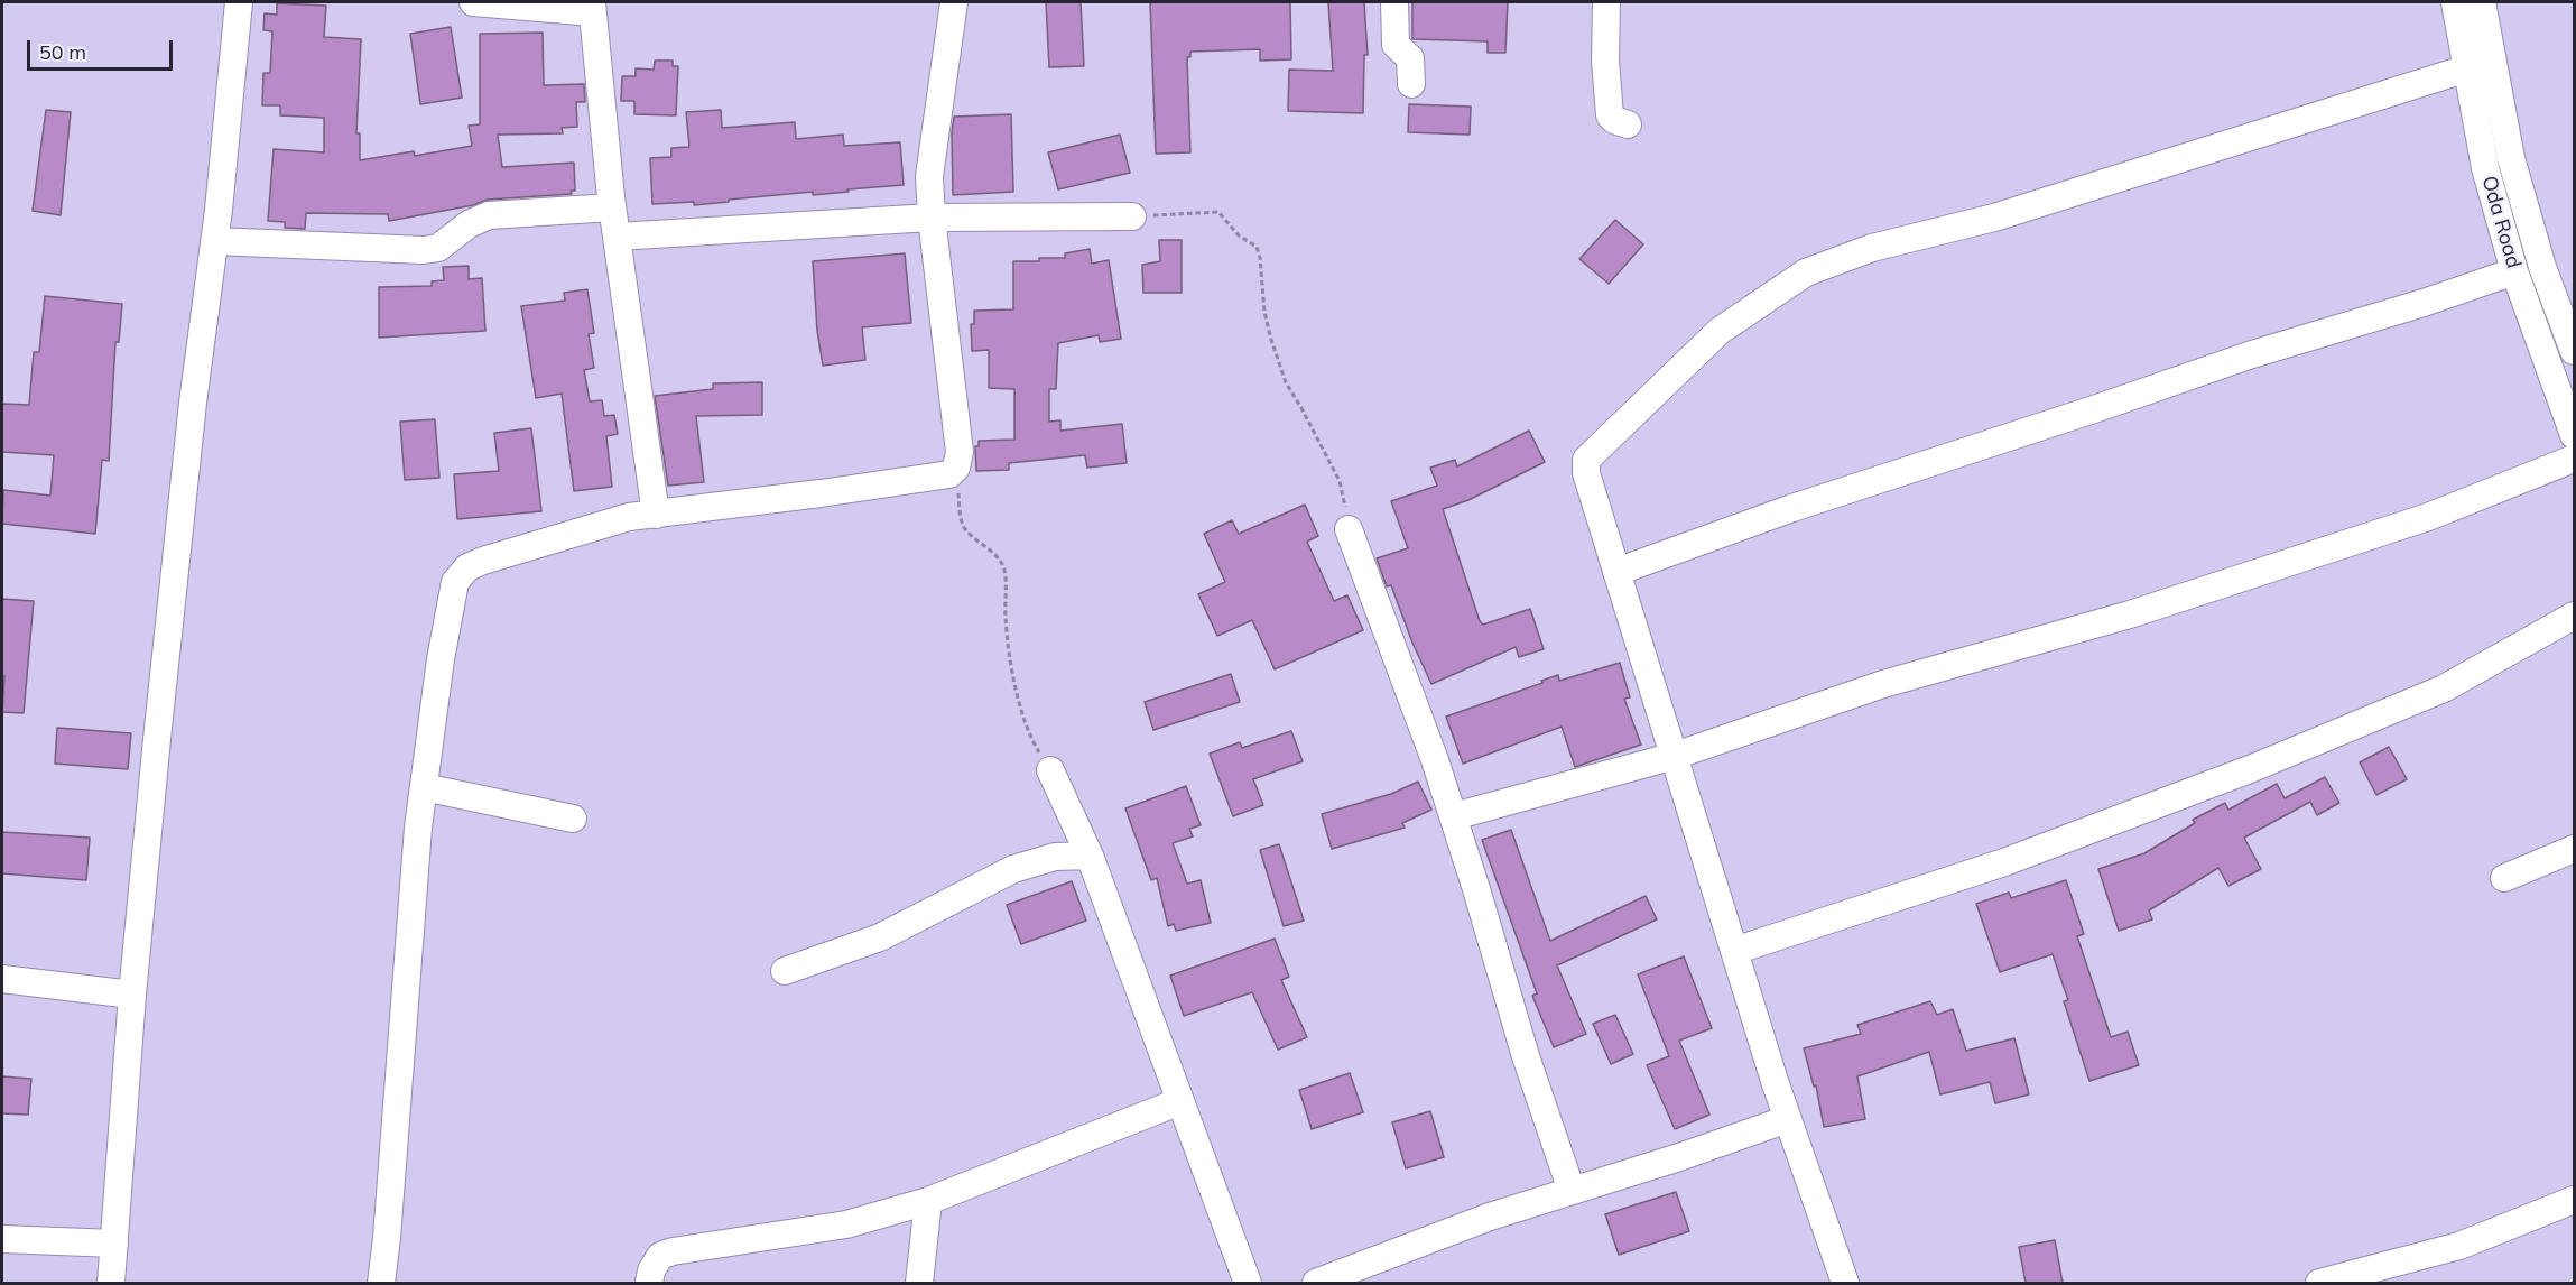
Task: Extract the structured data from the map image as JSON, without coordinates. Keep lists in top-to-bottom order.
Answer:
{
  "streets": {
    "street": ["Oda Road"]
  },
  "scale_bar": "50 m"
}
